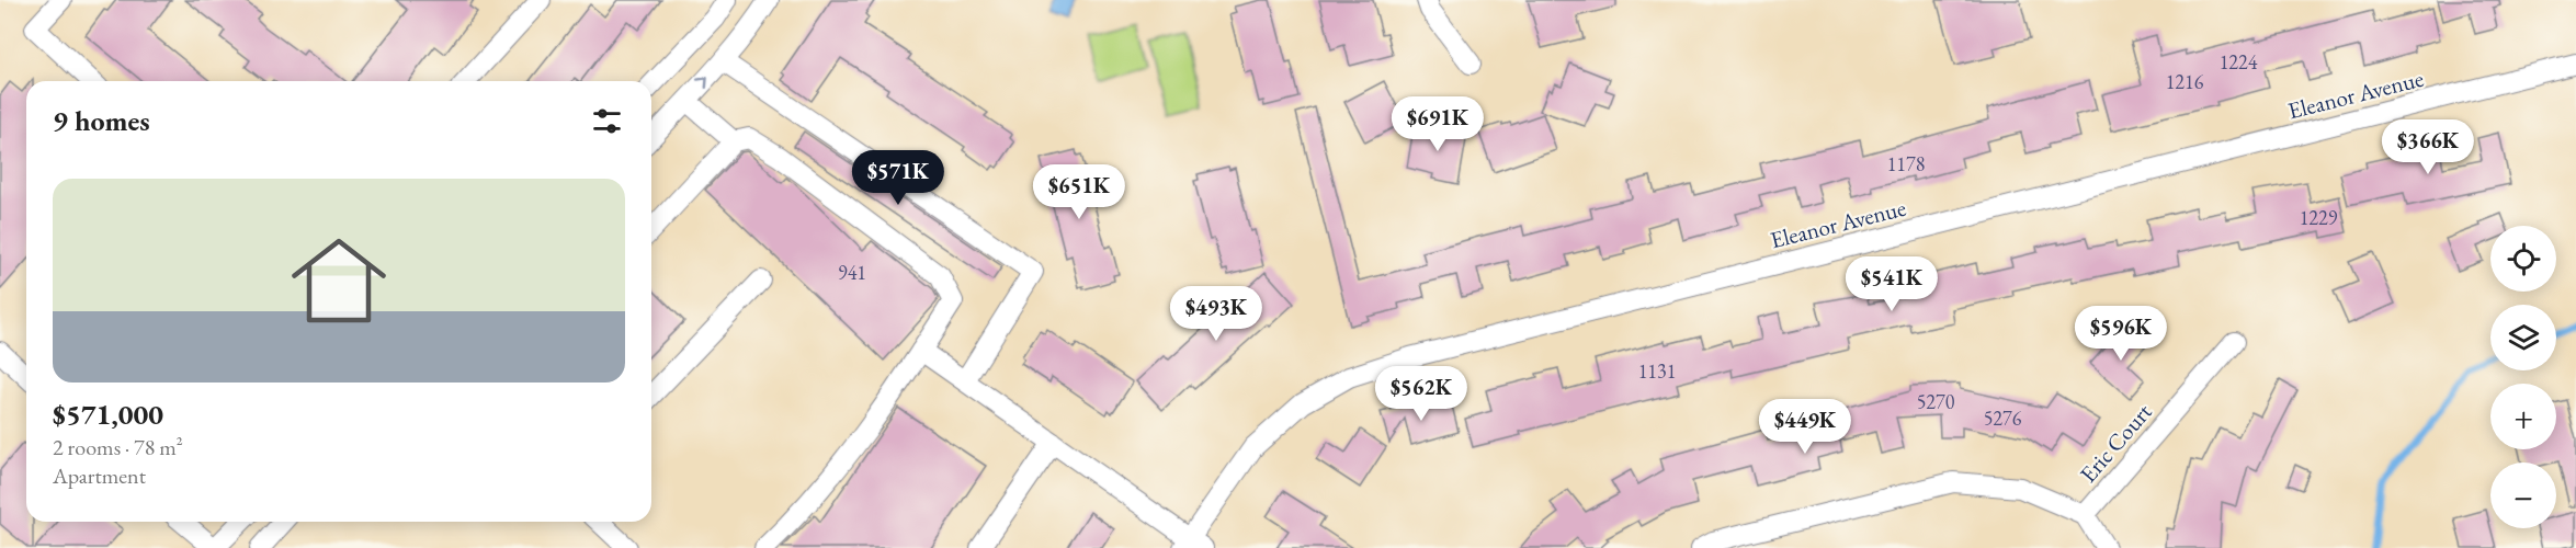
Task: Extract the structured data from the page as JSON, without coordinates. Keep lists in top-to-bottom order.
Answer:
{
  "streets": {
    "street": ["Eleanor Avenue", "Eric Court"]
  },
  "house_numbers": [
    "1224",
    "1216",
    "1178",
    "1229",
    "941",
    "1131",
    "5270",
    "5276"
  ],
  "page": {
    "heading": "9 homes",
    "price": [
      "$691K",
      "$366K",
      "$571K",
      "$651K",
      "$541K",
      "$493K",
      "$596K",
      "$562K",
      "$449K"
    ],
    "list": [
      {
        "name": "$571,000",
        "note": "2 rooms · 78 m² · Apartment"
      }
    ],
    "map_buttons": ["+", "−"]
  }
}
